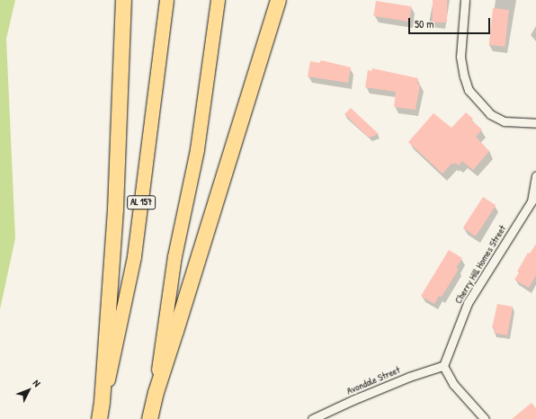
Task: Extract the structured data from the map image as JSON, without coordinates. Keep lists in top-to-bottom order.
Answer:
{
  "streets": {
    "highway": ["AL 157"],
    "street": ["Cherry Hill Homes Street", "Avondale Street"]
  },
  "crossings": [
    ["Cherry Hill Homes Street", "Avondale Street"]
  ],
  "scale_bar": "50 m",
  "north": "top right"
}
